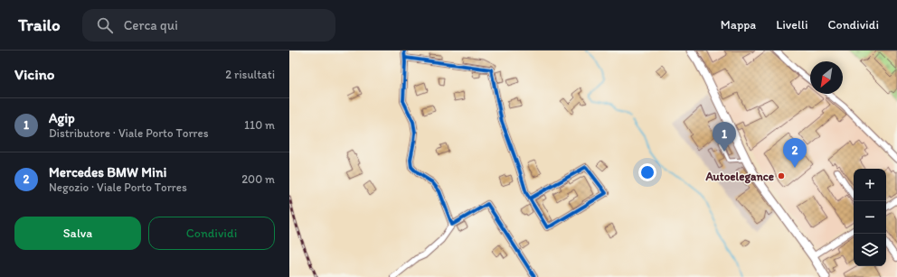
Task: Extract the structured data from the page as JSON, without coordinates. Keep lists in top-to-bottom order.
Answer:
{
  "places": ["Autoelegance"],
  "north": "bottom left",
  "page": {
    "header": "Trailo",
    "search": "Cerca qui",
    "nav": ["Mappa", "Livelli", "Condividi"],
    "heading": ["Vicino", "2 risultati"],
    "list": [
      {
        "mark": "1",
        "name": "Agip",
        "note": "Distributore · Viale Porto Torres",
        "value": "110 m"
      },
      {
        "mark": "2",
        "name": "Mercedes BMW Mini",
        "note": "Negozio · Viale Porto Torres",
        "value": "200 m"
      }
    ],
    "pins": ["1", "2"],
    "map_buttons": ["+", "−"],
    "buttons": ["Salva", "Condividi"]
  }
}
